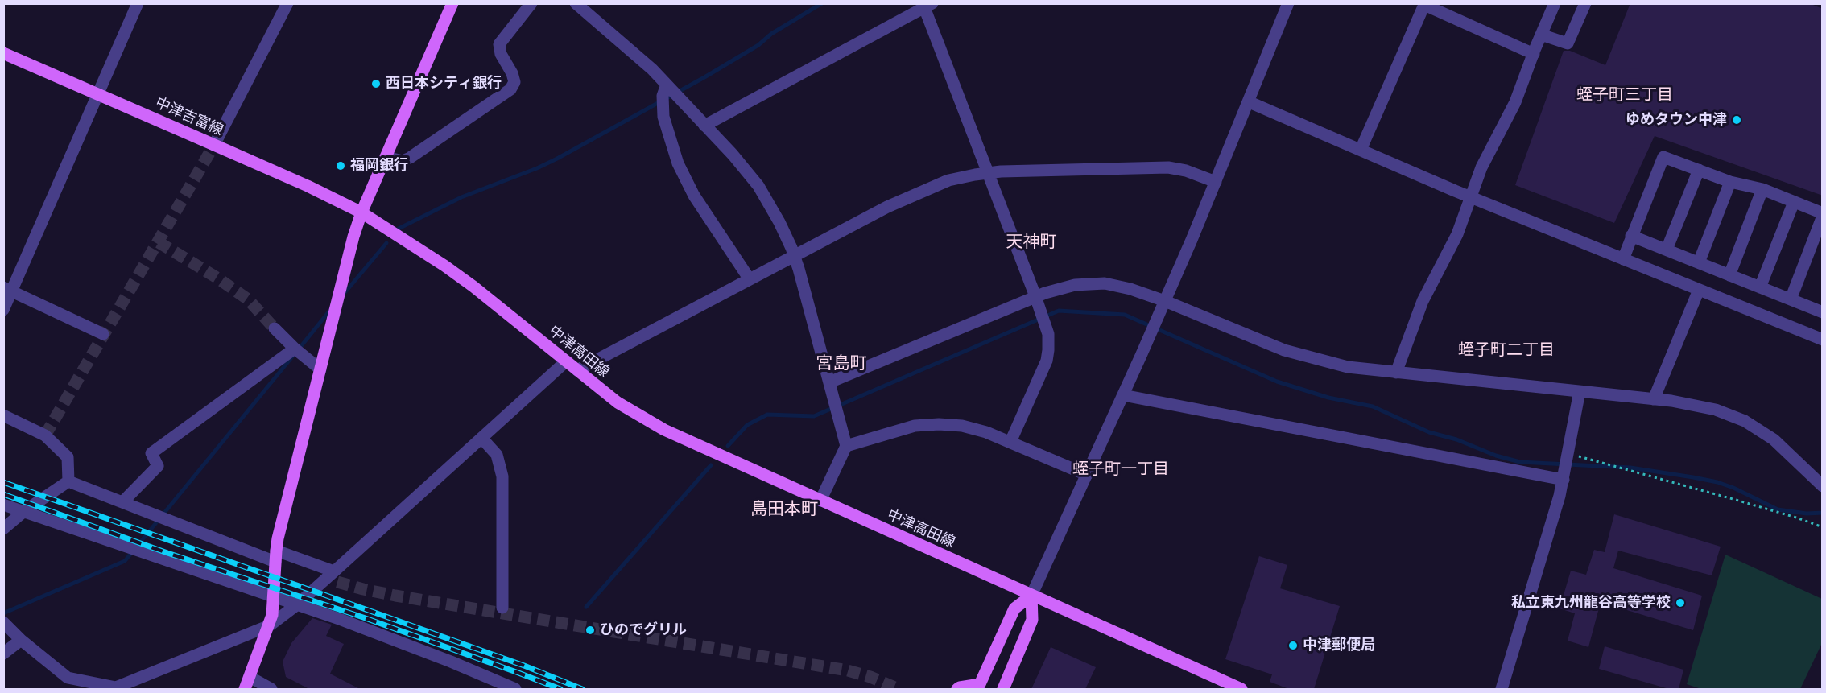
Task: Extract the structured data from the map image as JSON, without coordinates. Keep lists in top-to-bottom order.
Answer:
{
  "streets": {
    "main road": ["中津吉富線", "中津高田線"]
  },
  "crossings": [
    ["中津吉富線", "中津高田線"]
  ],
  "districts": [
    "蛭子町三丁目",
    "天神町",
    "蛭子町二丁目",
    "宮島町",
    "蛭子町一丁目",
    "島田本町"
  ],
  "places": [
    "西日本シティ銀行",
    "ゆめタウン中津",
    "福岡銀行",
    "私立東九州龍谷高等学校",
    "ひのでグリル",
    "中津郵便局"
  ]
}
